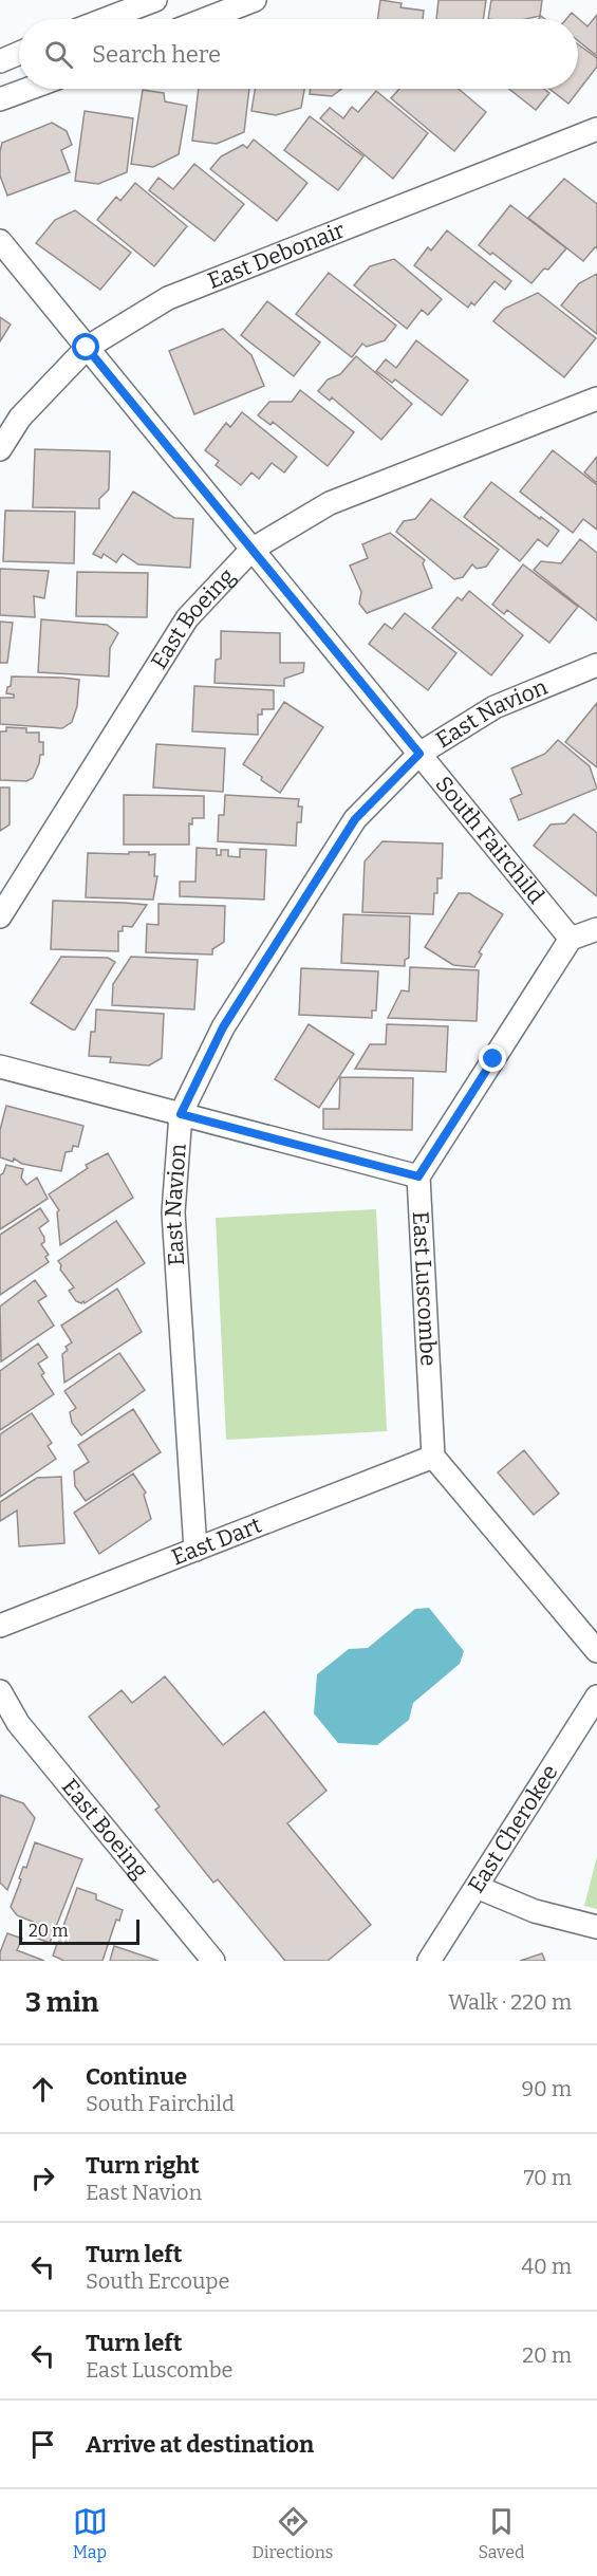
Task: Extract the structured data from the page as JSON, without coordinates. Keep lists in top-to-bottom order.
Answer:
{
  "streets": {
    "lane": [
      "East Debonair",
      "East Boeing",
      "East Navion",
      "South Fairchild",
      "East Luscombe",
      "East Dart",
      "East Cherokee"
    ]
  },
  "crossings": [
    ["East Debonair", "South Fairchild"],
    ["East Boeing", "South Fairchild"],
    ["East Navion", "South Fairchild"],
    ["East Navion", "East Dart"],
    ["East Luscombe", "East Dart"]
  ],
  "scale_bar": "20 m",
  "page": {
    "search": "Search here",
    "scale": "20 m",
    "heading": ["3 min", "Walk · 220 m"],
    "list": [
      ["Continue", "South Fairchild", "90 m"],
      ["Turn right", "East Navion", "70 m"],
      ["Turn left", "South Ercoupe", "40 m"],
      ["Turn left", "East Luscombe", "20 m"],
      "Arrive at destination"
    ],
    "nav": ["Map", "Directions", "Saved"]
  }
}
